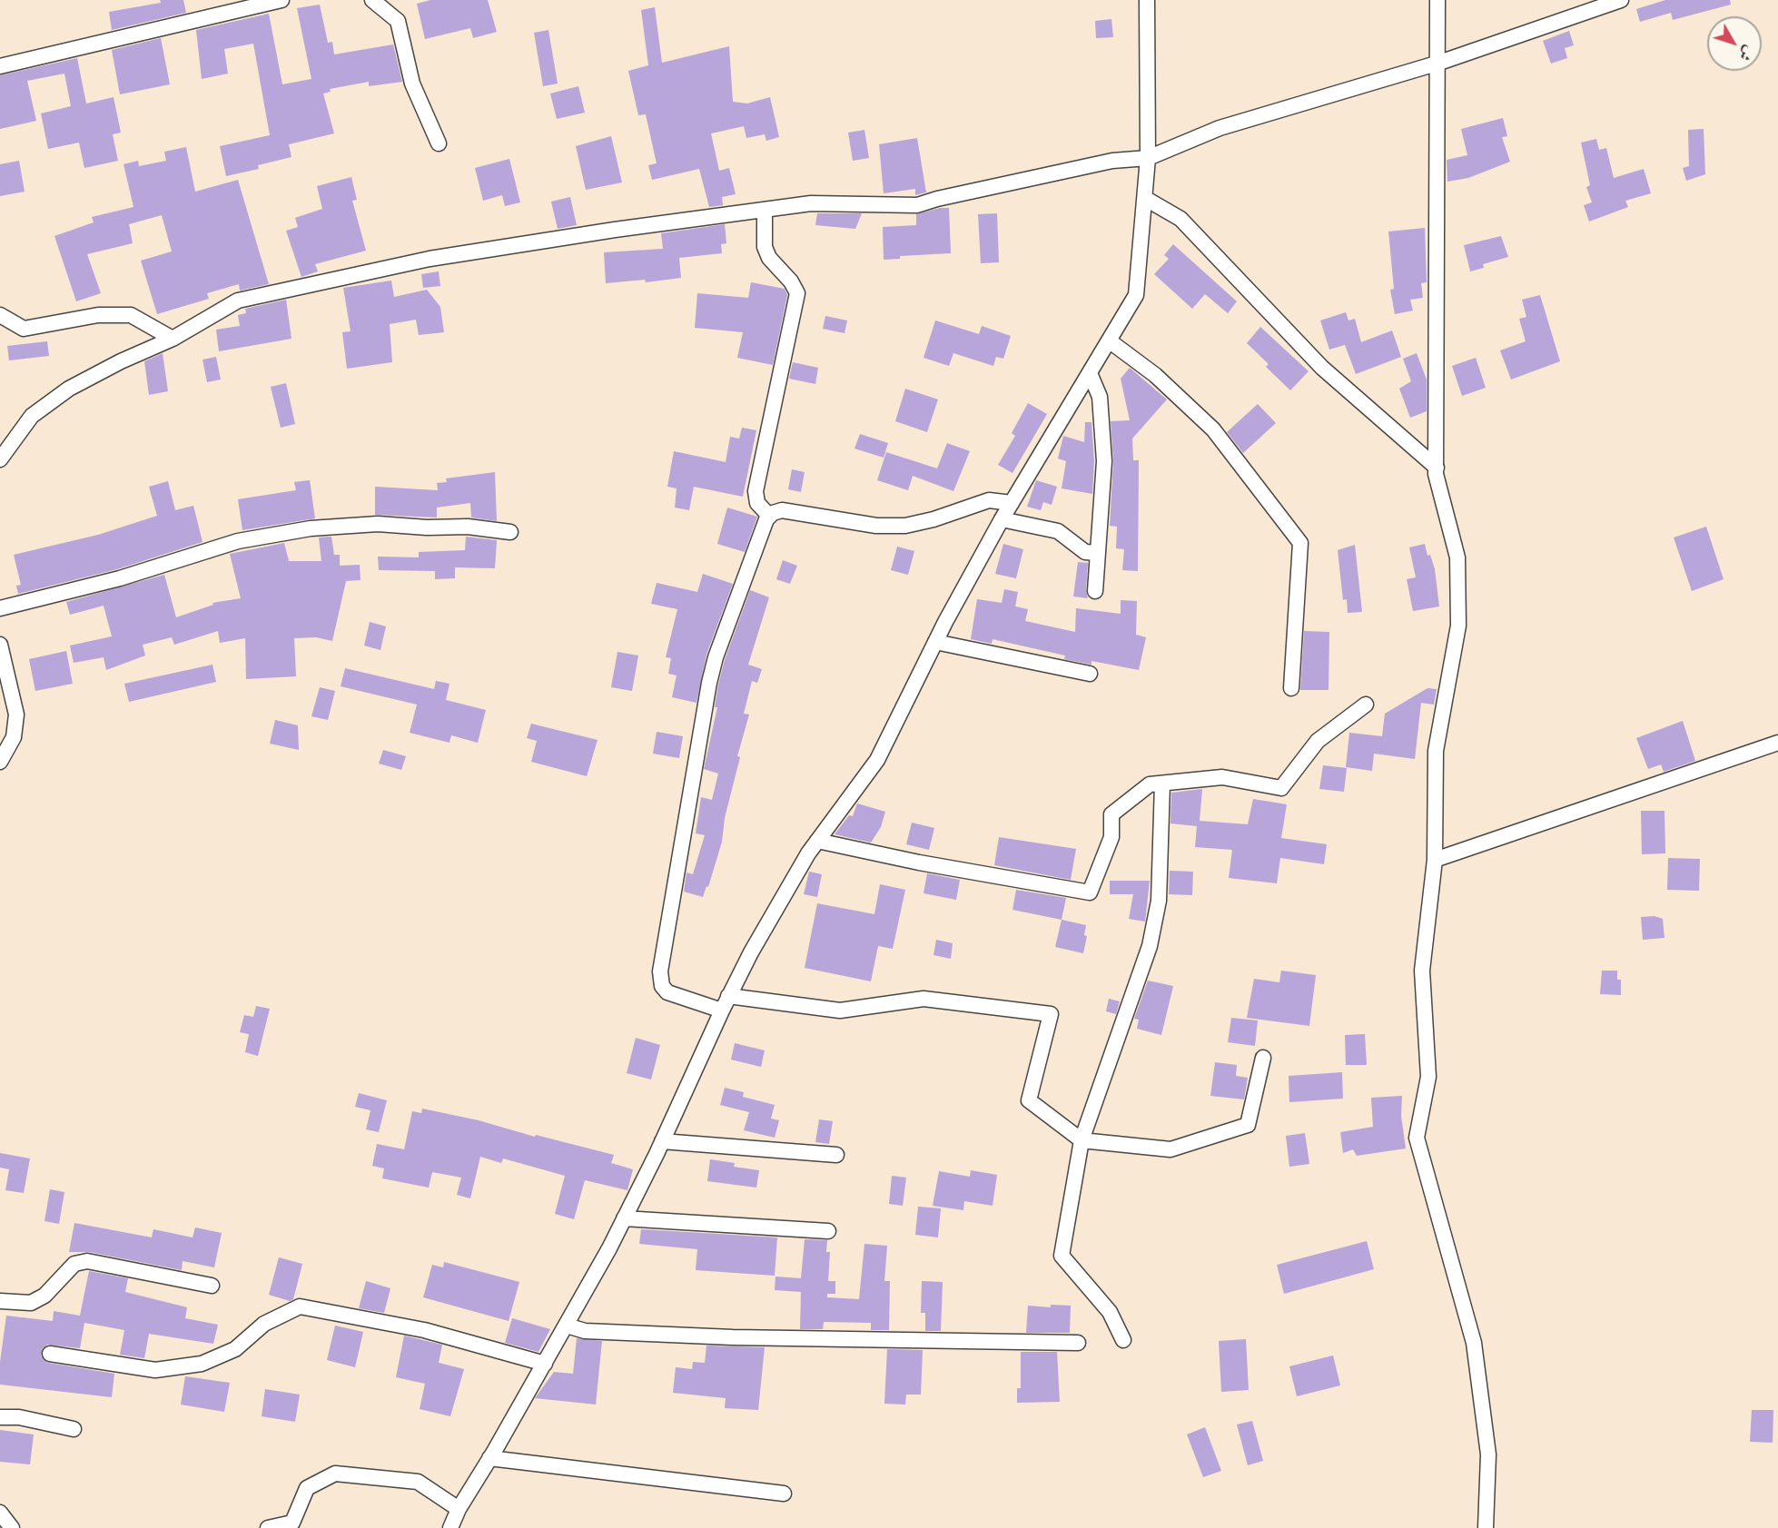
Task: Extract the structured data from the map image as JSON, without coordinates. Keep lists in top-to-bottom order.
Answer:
{
  "north": "bottom right"
}
